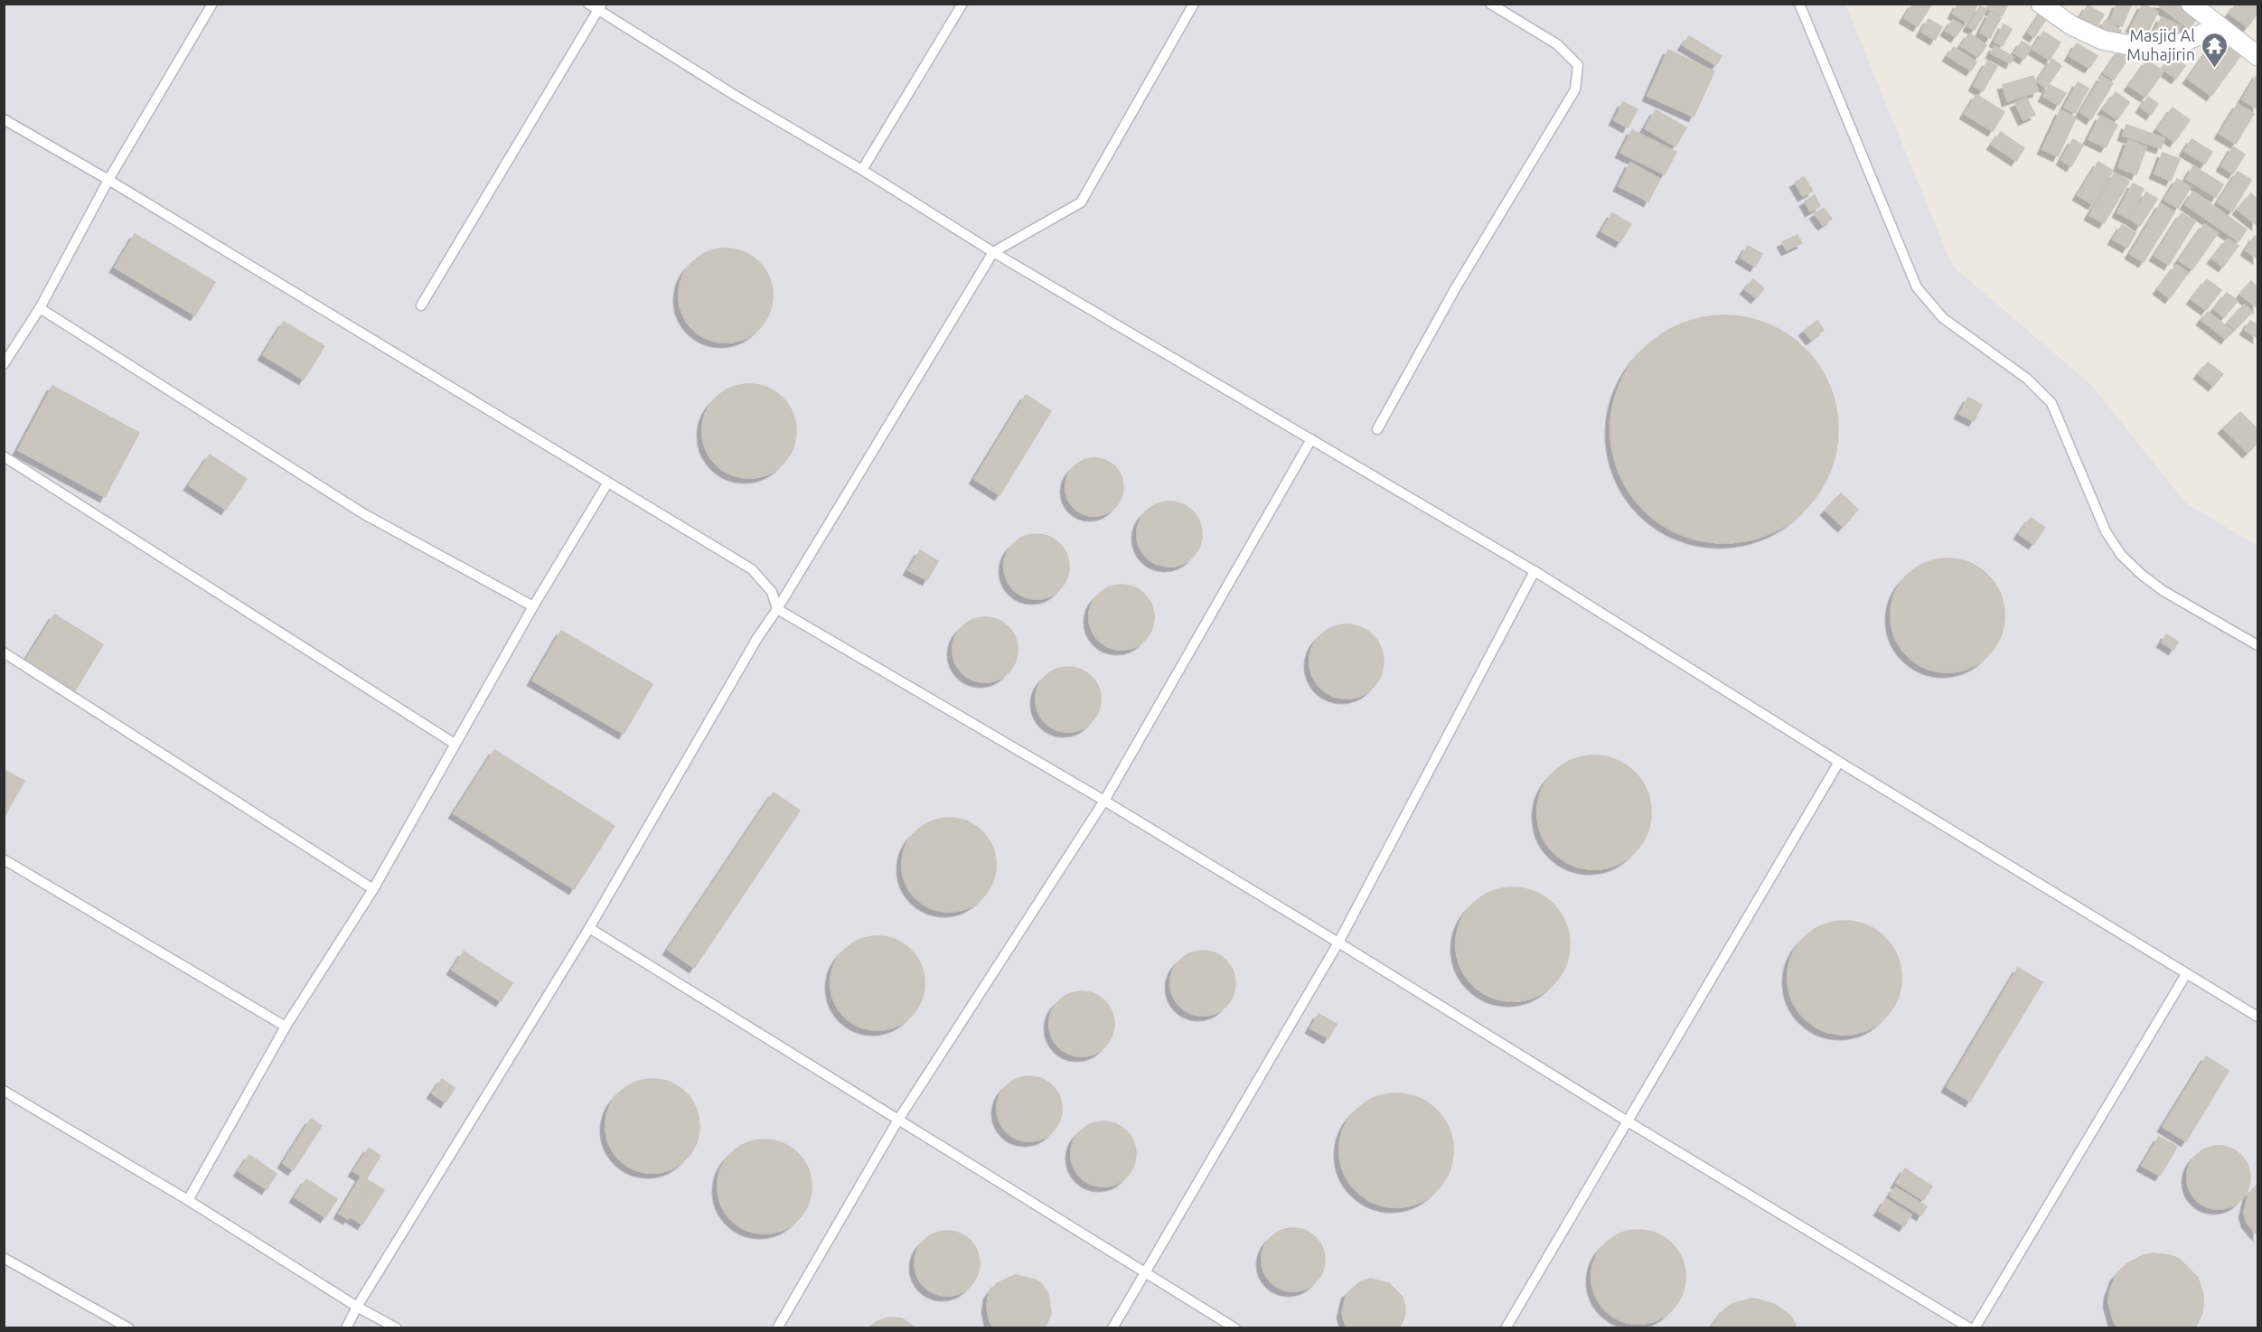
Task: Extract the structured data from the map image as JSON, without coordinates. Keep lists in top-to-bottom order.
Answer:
{
  "places": {
    "temple": ["Masjid Al Muhajirin"]
  }
}
